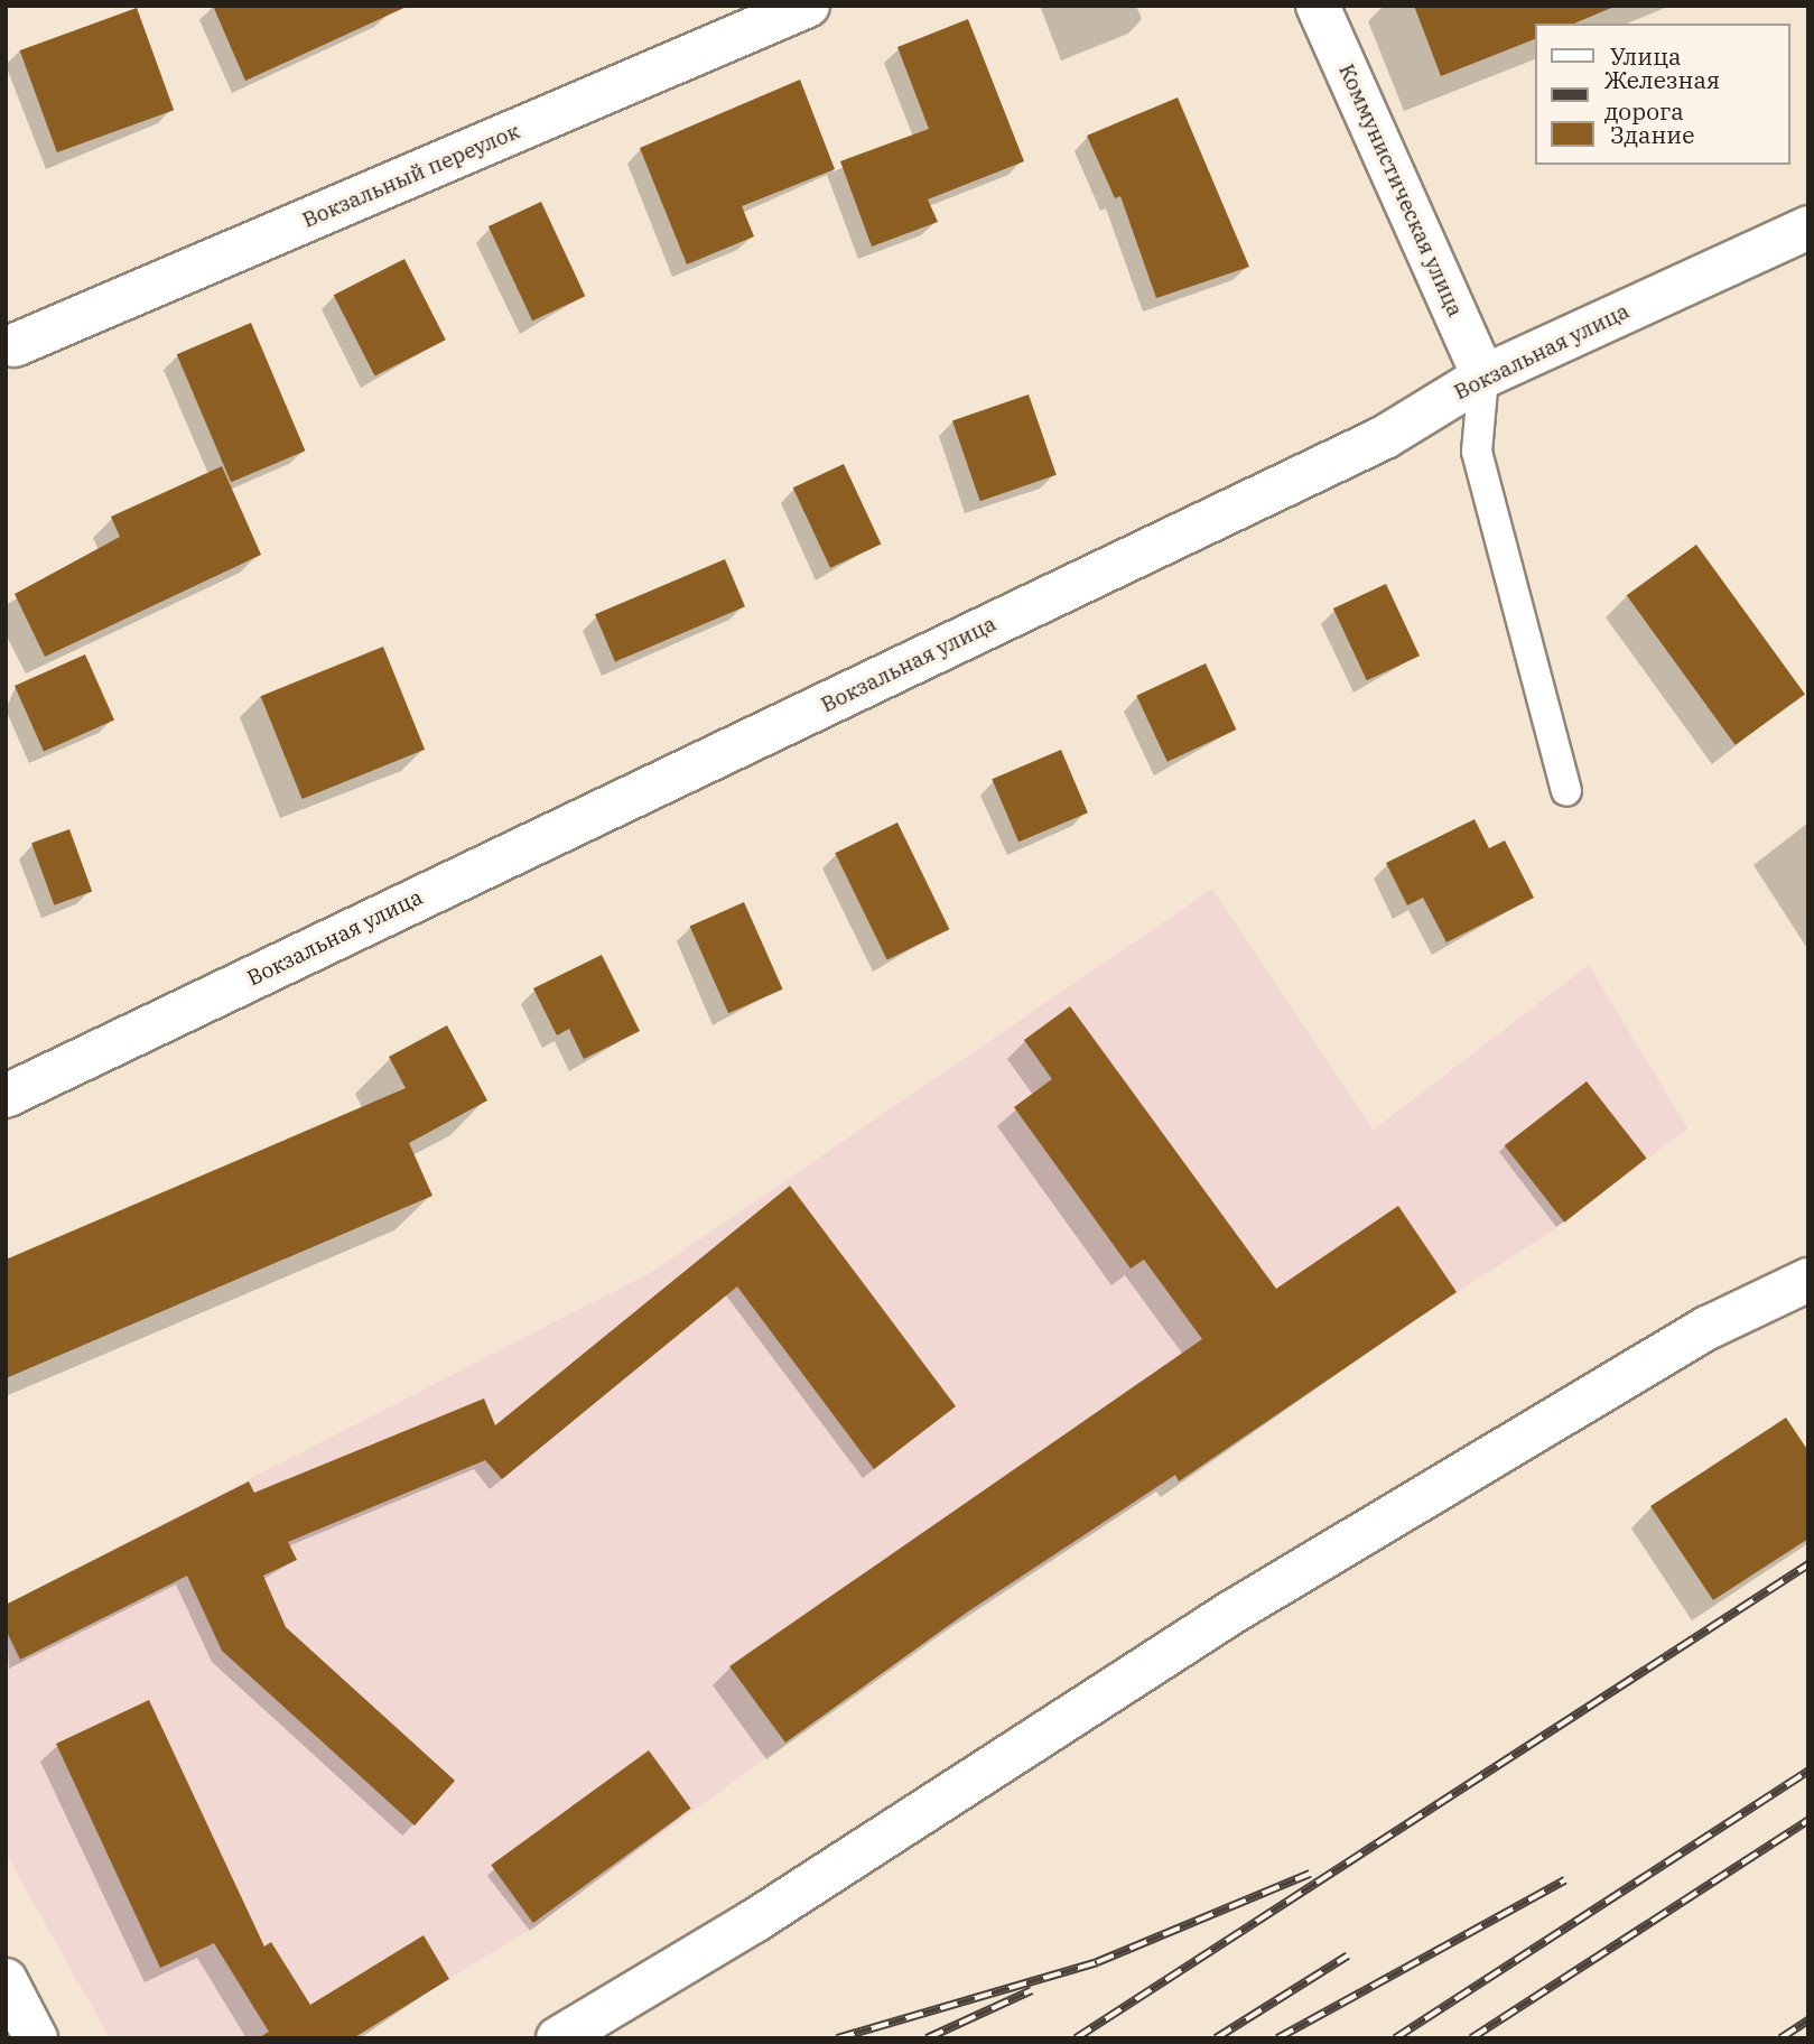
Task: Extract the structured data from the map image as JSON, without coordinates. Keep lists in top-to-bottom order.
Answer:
{
  "streets": {
    "street": ["Вокзальный переулок", "Коммунистическая улица", "Вокзальная улица"]
  },
  "crossings": [
    ["Коммунистическая улица", "Вокзальная улица"]
  ],
  "legend": ["Улица", "Железная дорога", "Здание"]
}
